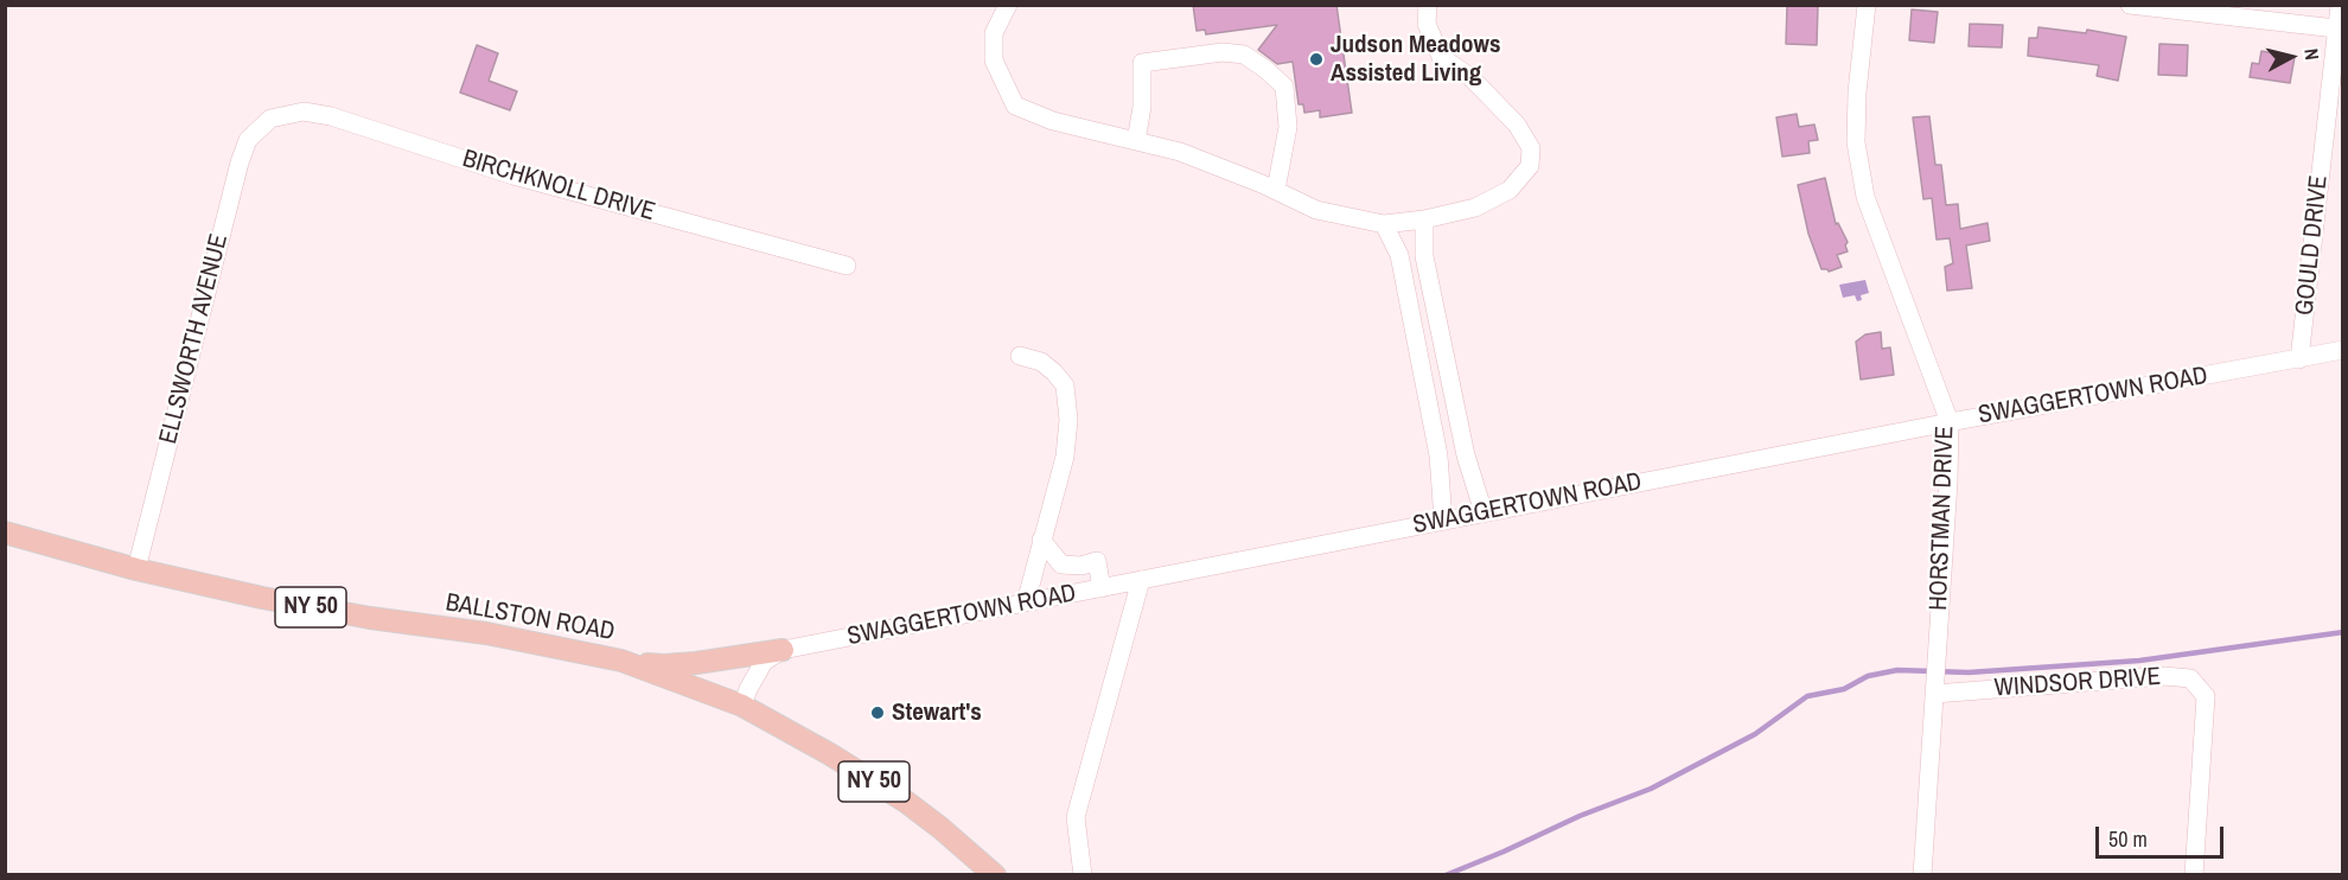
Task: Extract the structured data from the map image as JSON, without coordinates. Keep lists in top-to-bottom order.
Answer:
{
  "streets": {
    "main road": ["NY 50", "BALLSTON ROAD"],
    "street": [
      "BIRCHKNOLL DRIVE",
      "GOULD DRIVE",
      "ELLSWORTH AVENUE",
      "SWAGGERTOWN ROAD",
      "HORSTMAN DRIVE",
      "WINDSOR DRIVE"
    ]
  },
  "crossings": [
    ["BIRCHKNOLL DRIVE", "ELLSWORTH AVENUE"],
    ["GOULD DRIVE", "SWAGGERTOWN ROAD"],
    ["ELLSWORTH AVENUE", "BALLSTON ROAD"],
    ["SWAGGERTOWN ROAD", "HORSTMAN DRIVE"],
    ["HORSTMAN DRIVE", "WINDSOR DRIVE"]
  ],
  "places": ["Judson Meadows Assisted Living", "Stewart's"],
  "scale_bar": "50 m",
  "north": "right"
}
